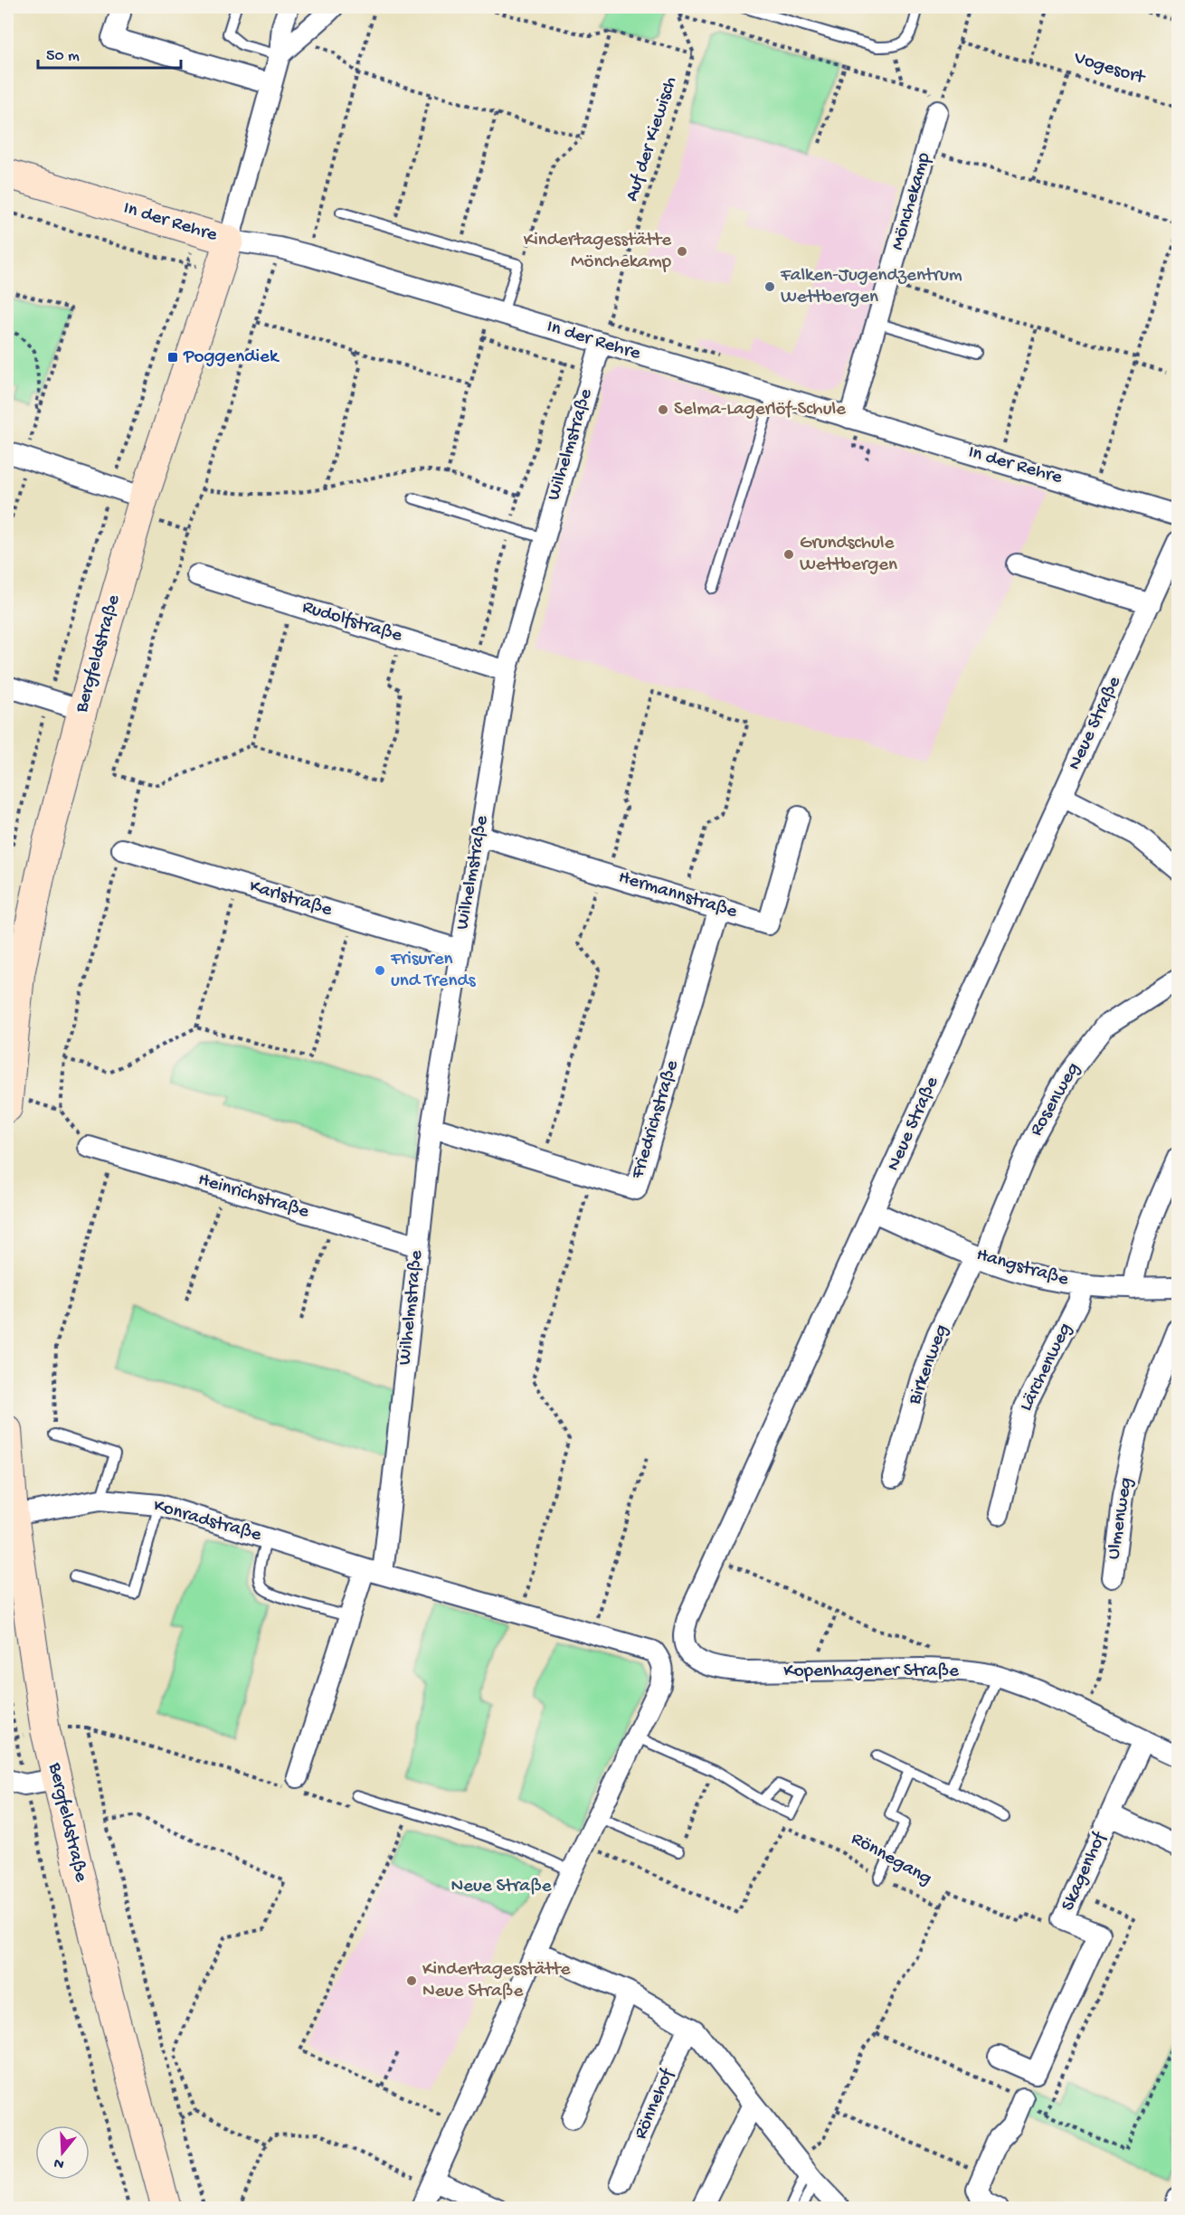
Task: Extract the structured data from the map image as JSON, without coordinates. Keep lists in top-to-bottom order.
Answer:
{
  "streets": {
    "street": [
      "Mönchekamp",
      "In der Rehre",
      "Wilhelmstraße",
      "Rudolfstraße",
      "Bergfeldstraße",
      "Neue Straße",
      "Hermannstraße",
      "Karlstraße",
      "Rosenweg",
      "Friedrichstraße",
      "Heinrichstraße",
      "Hangstraße",
      "Birkenweg",
      "Lärchenweg",
      "Ulmenweg",
      "Konradstraße",
      "Kopenhagener Straße",
      "Skagenhof",
      "Rönnehof"
    ],
    "path": ["Vogesort", "Auf der Kiewisch", "Rönnegang"]
  },
  "crossings": [
    ["Auf der Kiewisch", "In der Rehre"],
    ["Auf der Kiewisch", "Wilhelmstraße"],
    ["Mönchekamp", "In der Rehre"],
    ["In der Rehre", "Wilhelmstraße"],
    ["In der Rehre", "Bergfeldstraße"],
    ["Wilhelmstraße", "Rudolfstraße"],
    ["Wilhelmstraße", "Hermannstraße"],
    ["Wilhelmstraße", "Karlstraße"],
    ["Wilhelmstraße", "Friedrichstraße"],
    ["Wilhelmstraße", "Heinrichstraße"],
    ["Wilhelmstraße", "Konradstraße"],
    ["Bergfeldstraße", "Konradstraße"],
    ["Neue Straße", "Hangstraße"],
    ["Neue Straße", "Kopenhagener Straße"],
    ["Hermannstraße", "Friedrichstraße"],
    ["Rosenweg", "Hangstraße"],
    ["Rosenweg", "Birkenweg"],
    ["Hangstraße", "Birkenweg"],
    ["Hangstraße", "Lärchenweg"],
    ["Ulmenweg", "Kopenhagener Straße"],
    ["Kopenhagener Straße", "Skagenhof"]
  ],
  "parks": ["Neue Straße"],
  "places": {
    "other": [
      "Kindertagesstätte Mönchekamp",
      "Falken-Jugendzentrum Wettbergen",
      "Selma-Lagerlöf-Schule",
      "Grundschule Wettbergen",
      "Frisuren und Trends",
      "Kindertagesstätte Neue Straße"
    ],
    "transit": ["Poggendiek"]
  },
  "scale_bar": "50 m",
  "north": "bottom"
}
